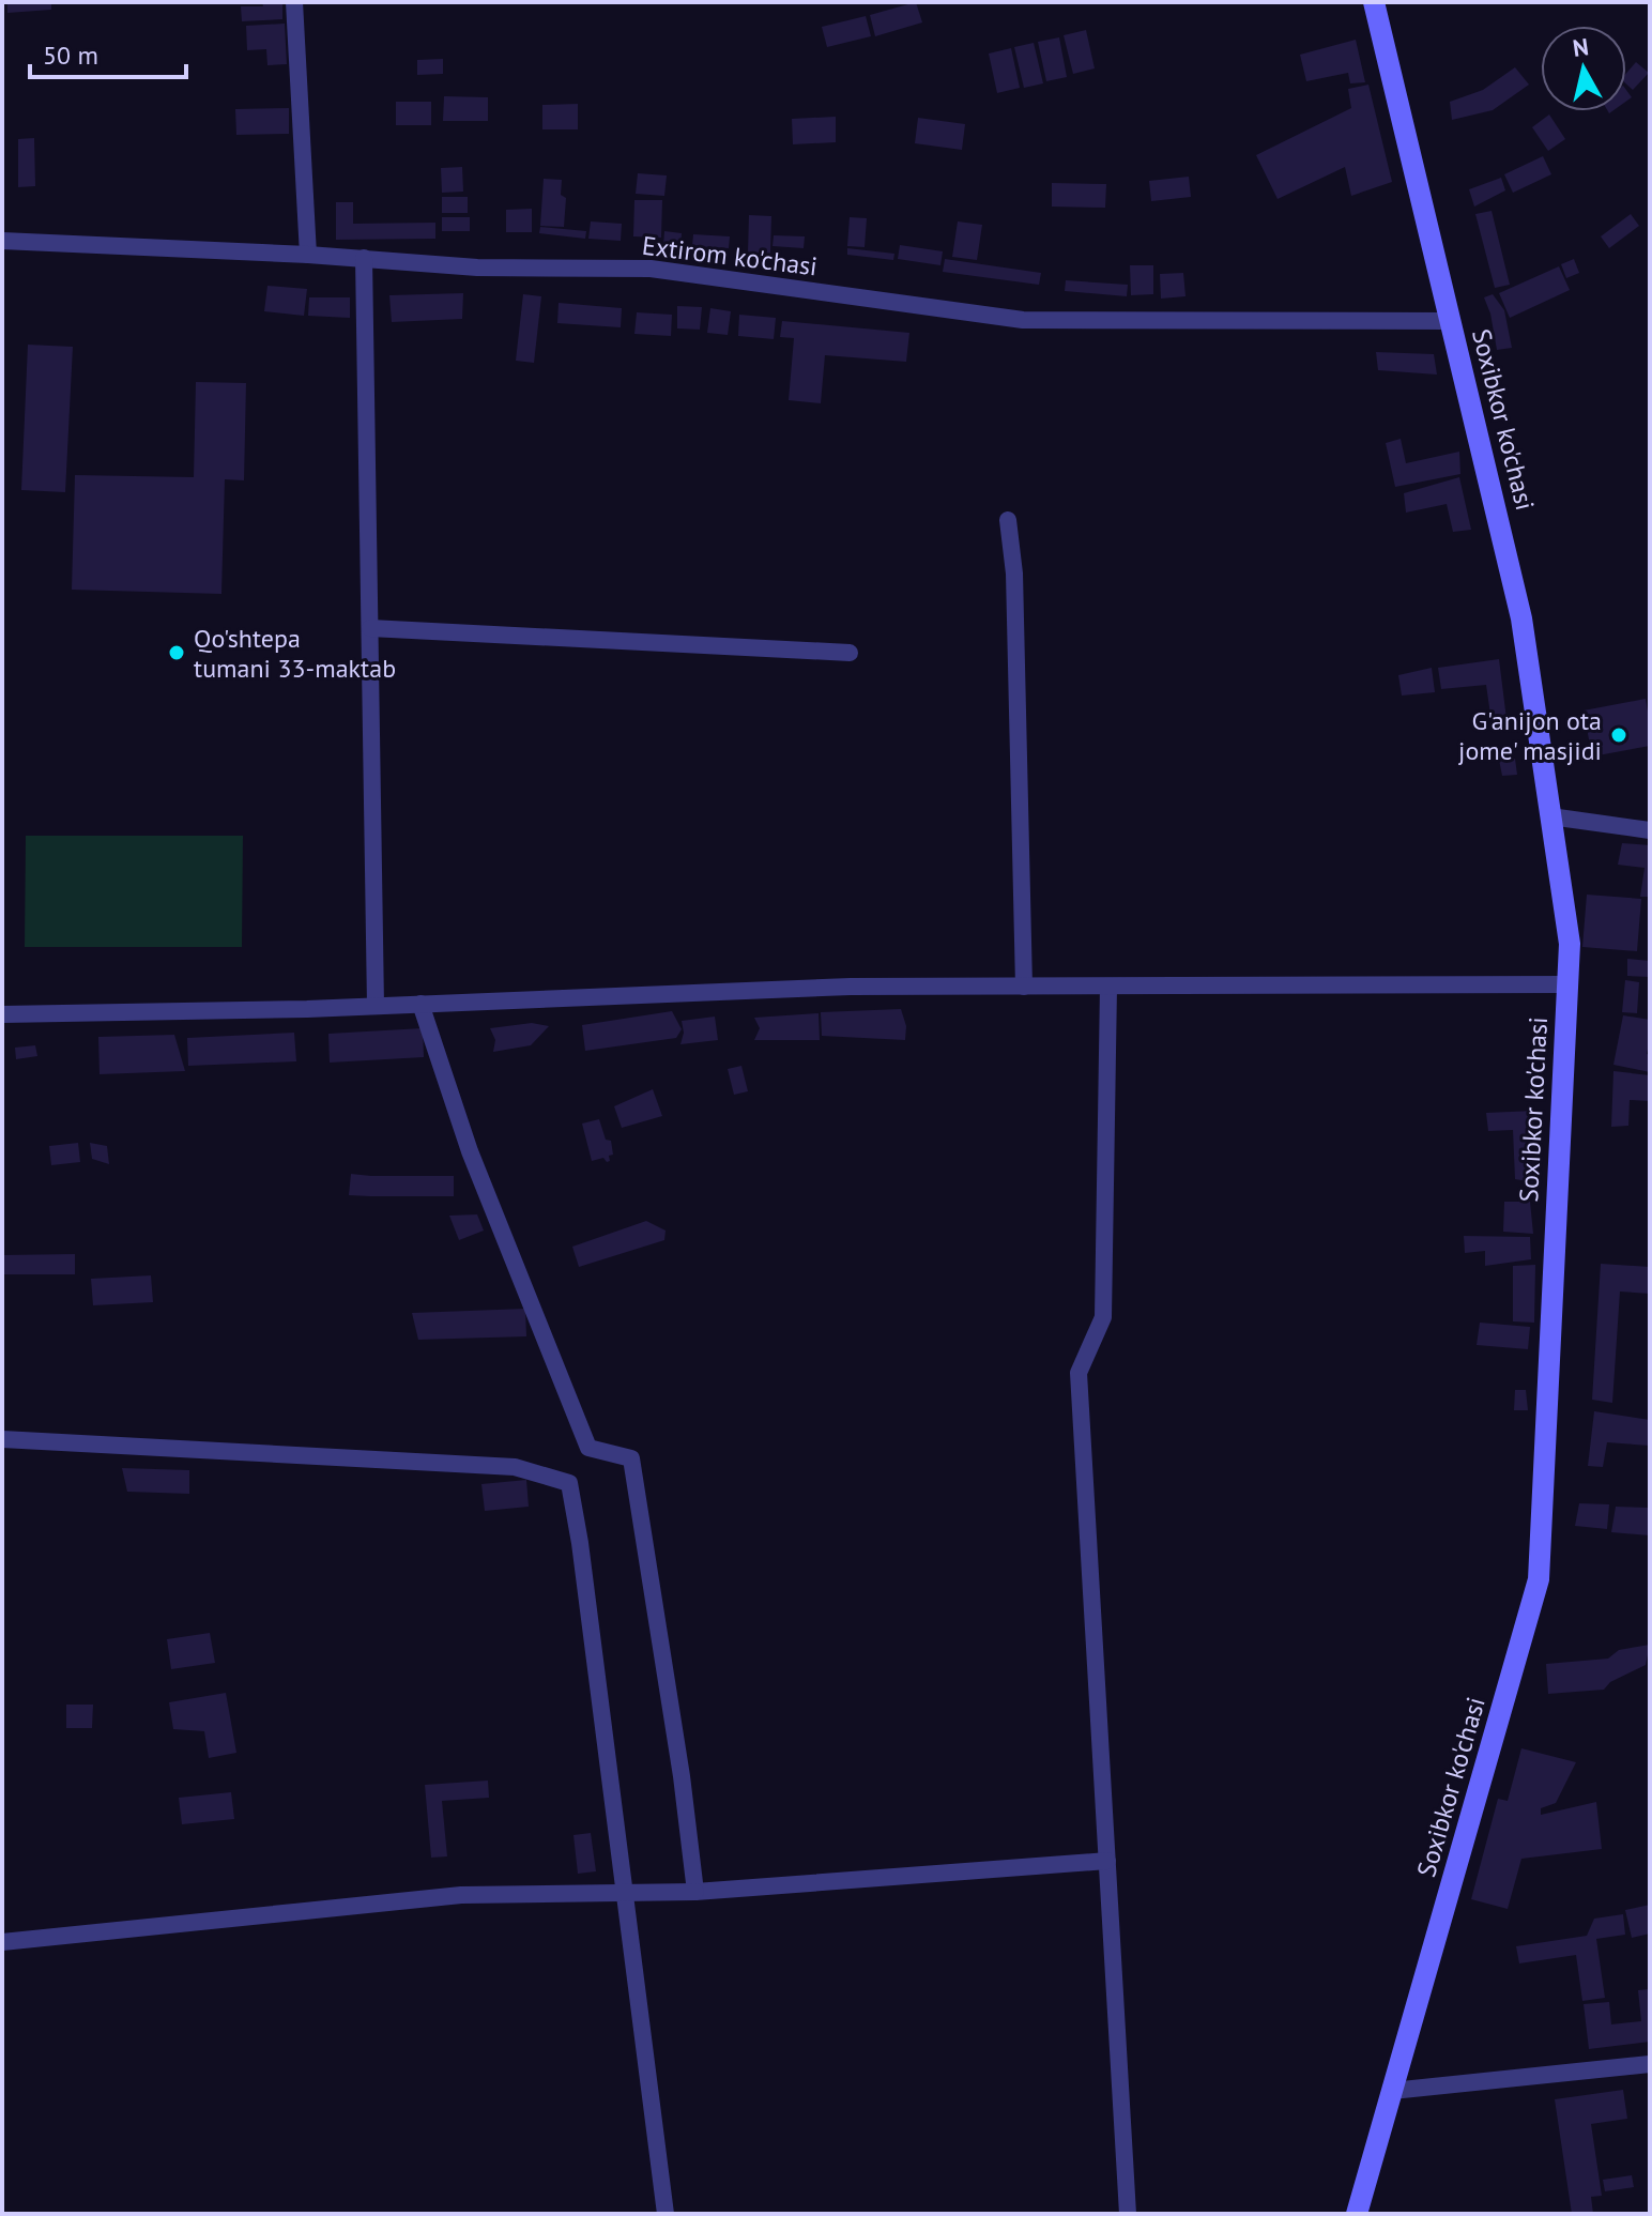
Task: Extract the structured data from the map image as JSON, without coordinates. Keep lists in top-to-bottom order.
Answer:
{
  "streets": {
    "main road": ["Soxibkor ko'chasi"],
    "street": ["Extirom ko'chasi"]
  },
  "crossings": [
    ["Extirom ko'chasi", "Soxibkor ko'chasi"]
  ],
  "places": ["Qo'shtepa tumani 33-maktab", "G'anijon ota jome' masjidi"],
  "scale_bar": "50 m",
  "north": "top"
}
